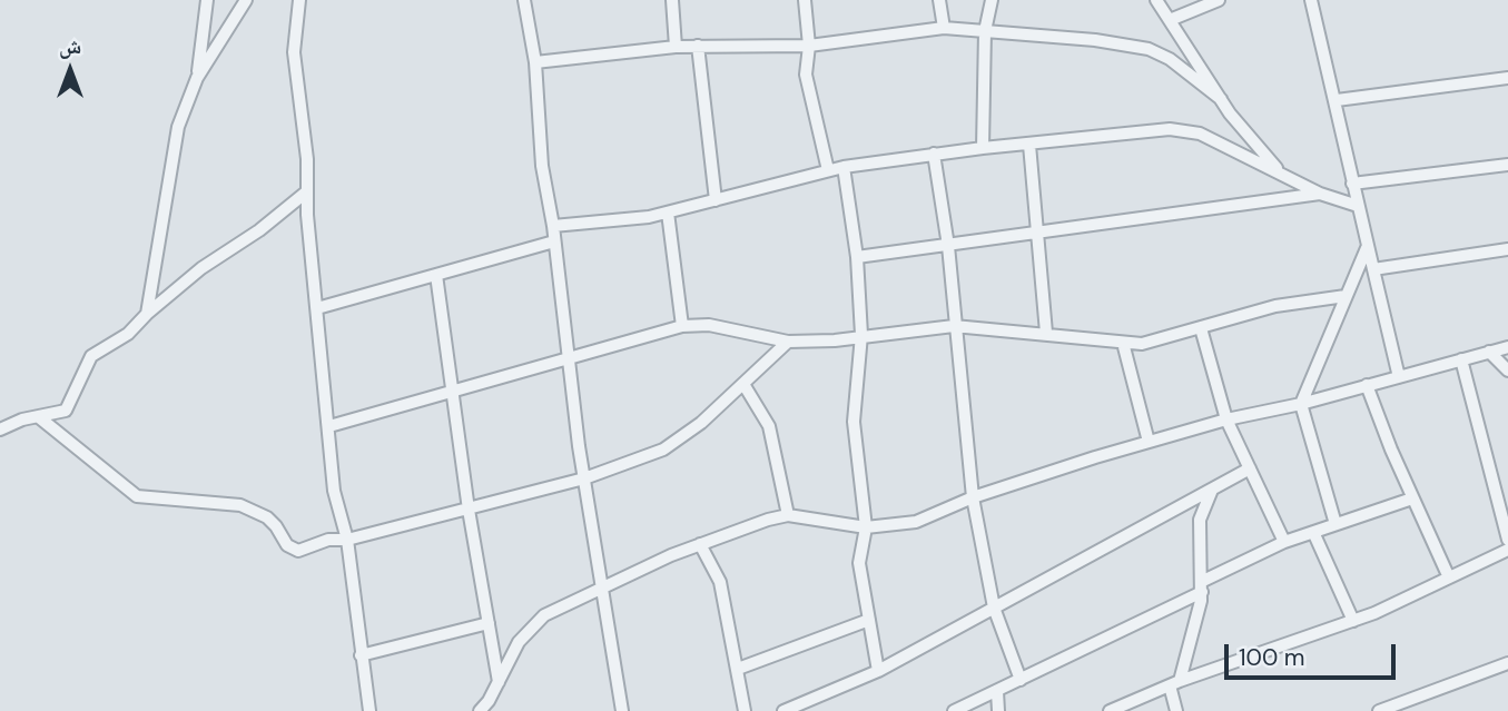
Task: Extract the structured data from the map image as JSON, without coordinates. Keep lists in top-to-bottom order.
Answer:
{
  "scale_bar": "100 m",
  "north": "top"
}
